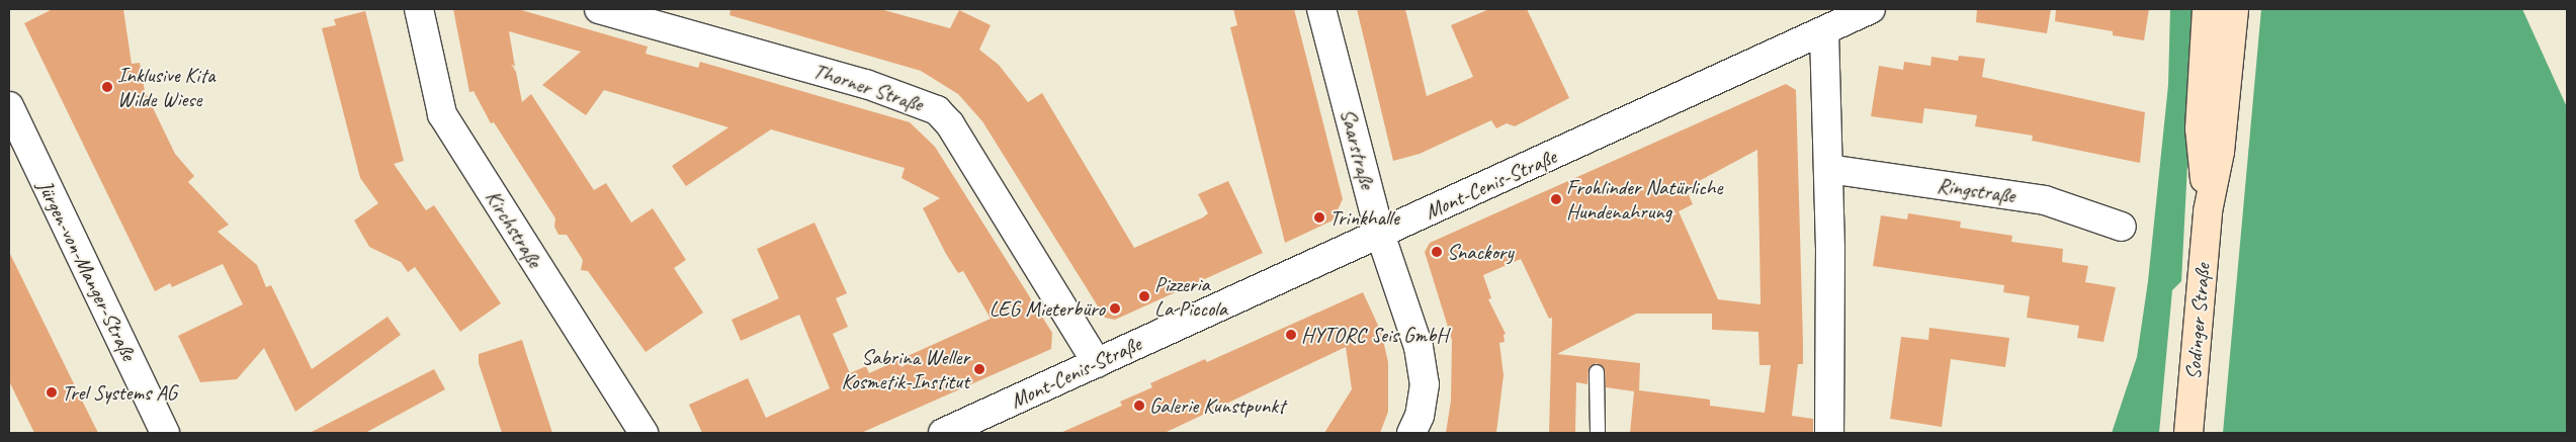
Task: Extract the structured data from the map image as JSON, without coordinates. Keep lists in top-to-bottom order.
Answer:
{
  "streets": {
    "main road": ["Sodinger Straße"],
    "street": [
      "Thorner Straße",
      "Saarstraße",
      "Mont-Cenis-Straße",
      "Ringstraße",
      "Kirchstraße",
      "Jürgen-von-Manger-Straße"
    ]
  },
  "crossings": [
    ["Thorner Straße", "Mont-Cenis-Straße"],
    ["Saarstraße", "Mont-Cenis-Straße"]
  ],
  "places": [
    "Inklusive Kita Wilde Wiese",
    "Frohlinder Natürliche Hundenahrung",
    "Trinkhalle",
    "Snackory",
    "Pizzeria La Piccola",
    "LEG Mieterbüro",
    "HYTORC Seis GmbH",
    "Sabrina Weller Kosmetik-Institut",
    "Trel Systems AG",
    "Galerie Kunstpunkt"
  ]
}
